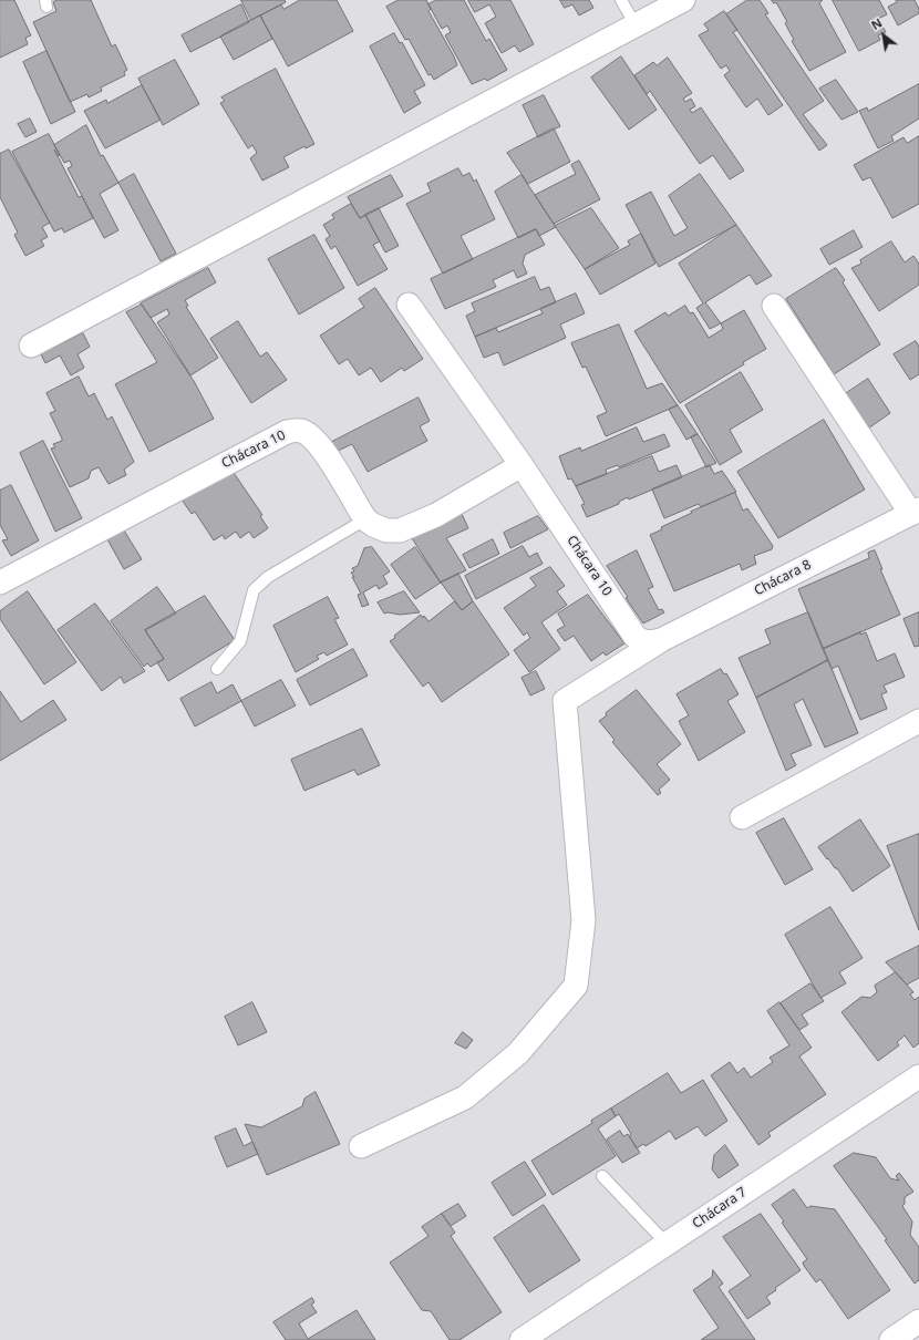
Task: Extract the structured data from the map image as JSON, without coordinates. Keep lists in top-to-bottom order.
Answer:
{
  "streets": {
    "street": ["Chácara 10", "Chácara 8", "Chácara 7"]
  },
  "crossings": [
    ["Chácara 10", "Chácara 8"]
  ],
  "north": "top left"
}
